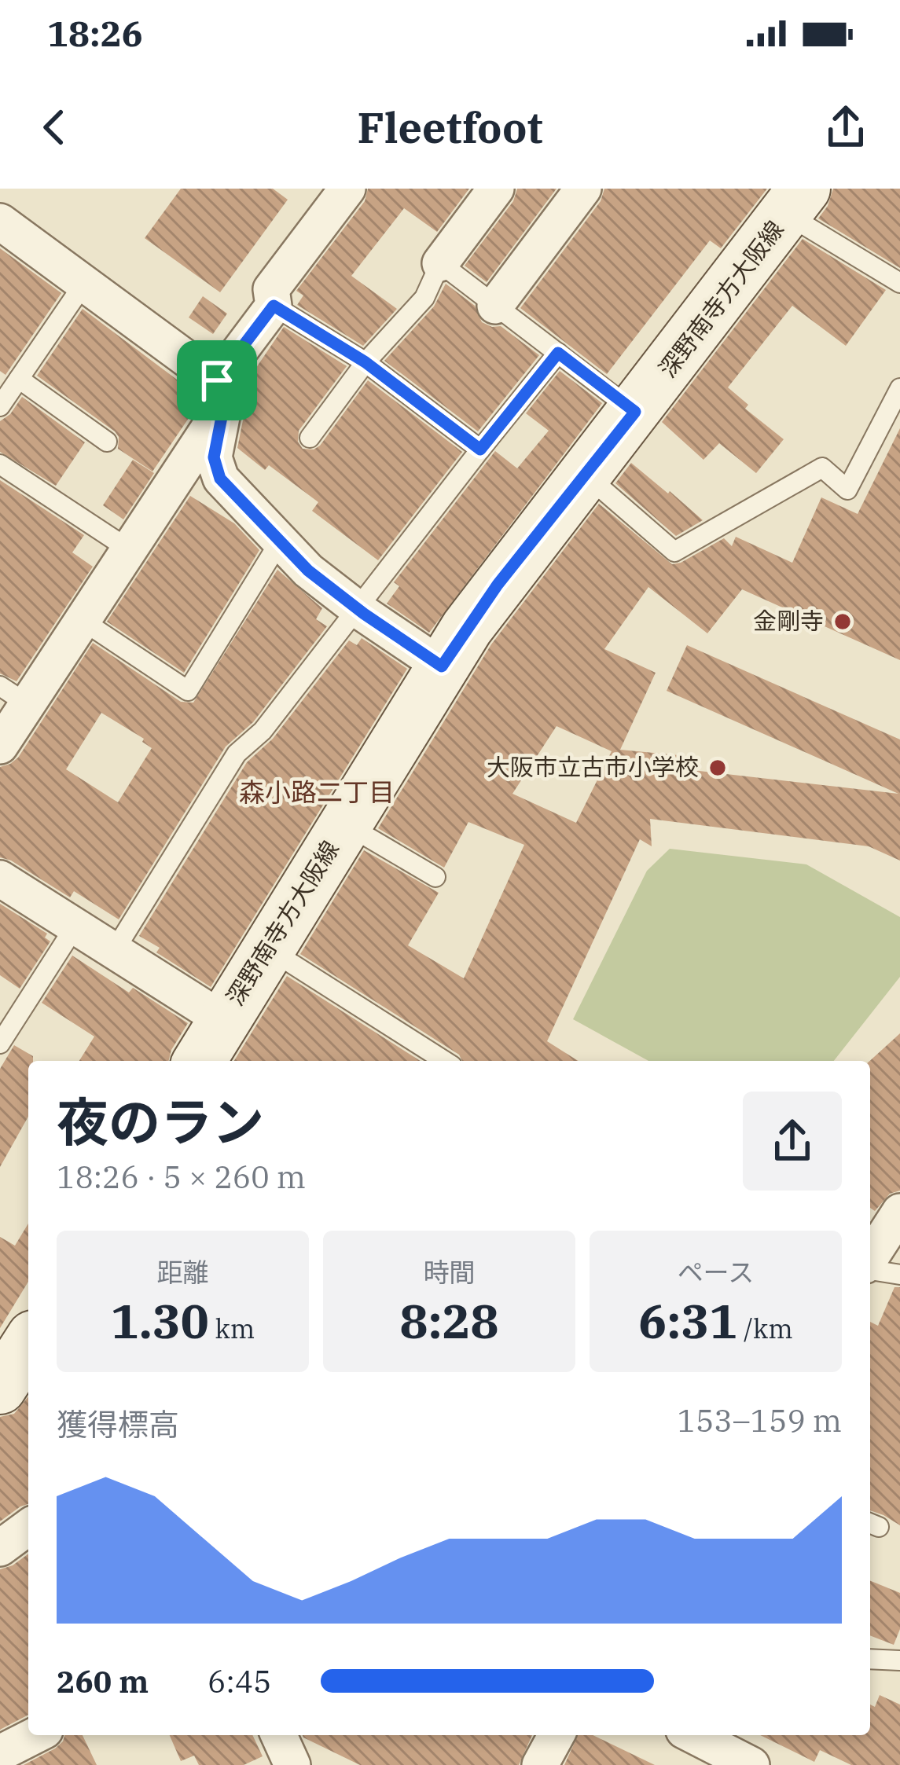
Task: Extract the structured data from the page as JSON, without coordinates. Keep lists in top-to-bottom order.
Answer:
{
  "streets": {
    "main road": ["深野南寺方大阪線"]
  },
  "districts": ["森小路二丁目"],
  "places": ["金剛寺", "大阪市立古市小学校"],
  "page": {
    "status": "18:26",
    "header": "Fleetfoot",
    "heading": ["夜のラン", "18:26 · 5 × 260 m"],
    "stats": [
      ["距離", "1.30 km"],
      ["時間", "8:28"],
      ["ペース", "6:31 /km"]
    ],
    "chart": ["獲得標高", "153–159 m"],
    "list": [
      {
        "name": "260 m",
        "note": "6:45"
      }
    ]
  }
}
